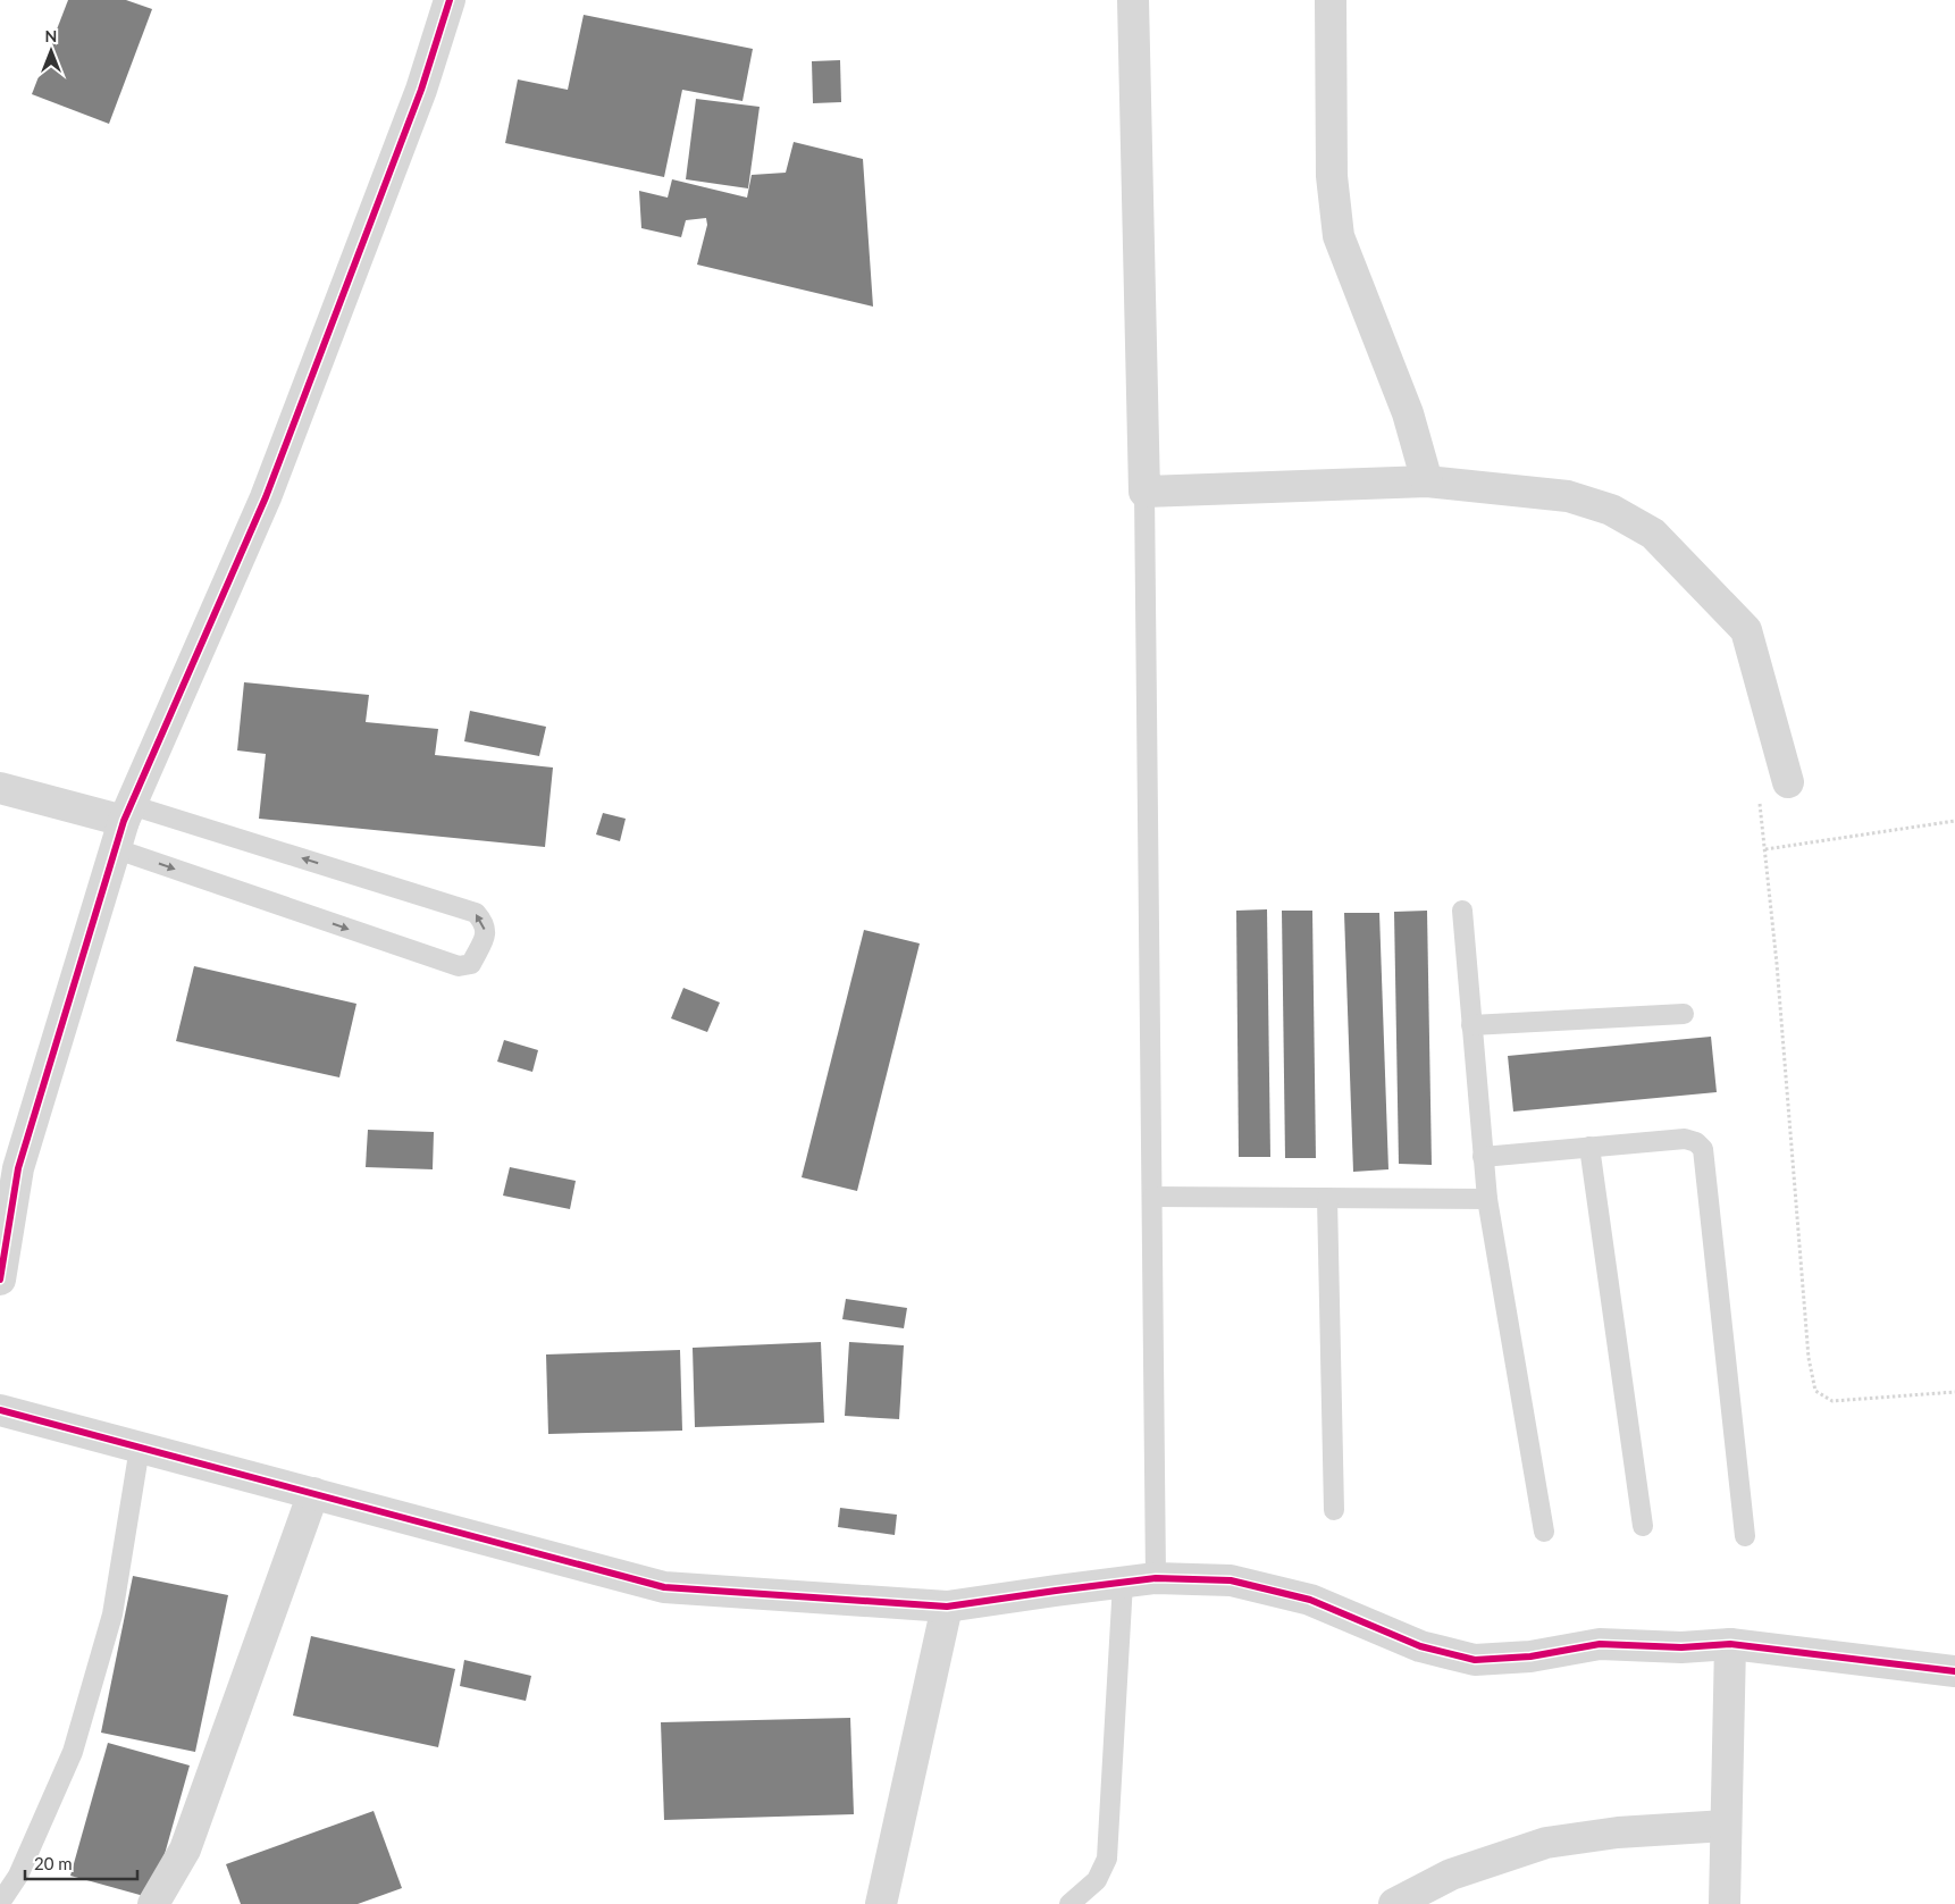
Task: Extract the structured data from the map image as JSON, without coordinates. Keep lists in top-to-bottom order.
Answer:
{
  "scale_bar": "20 m",
  "north": "top"
}
